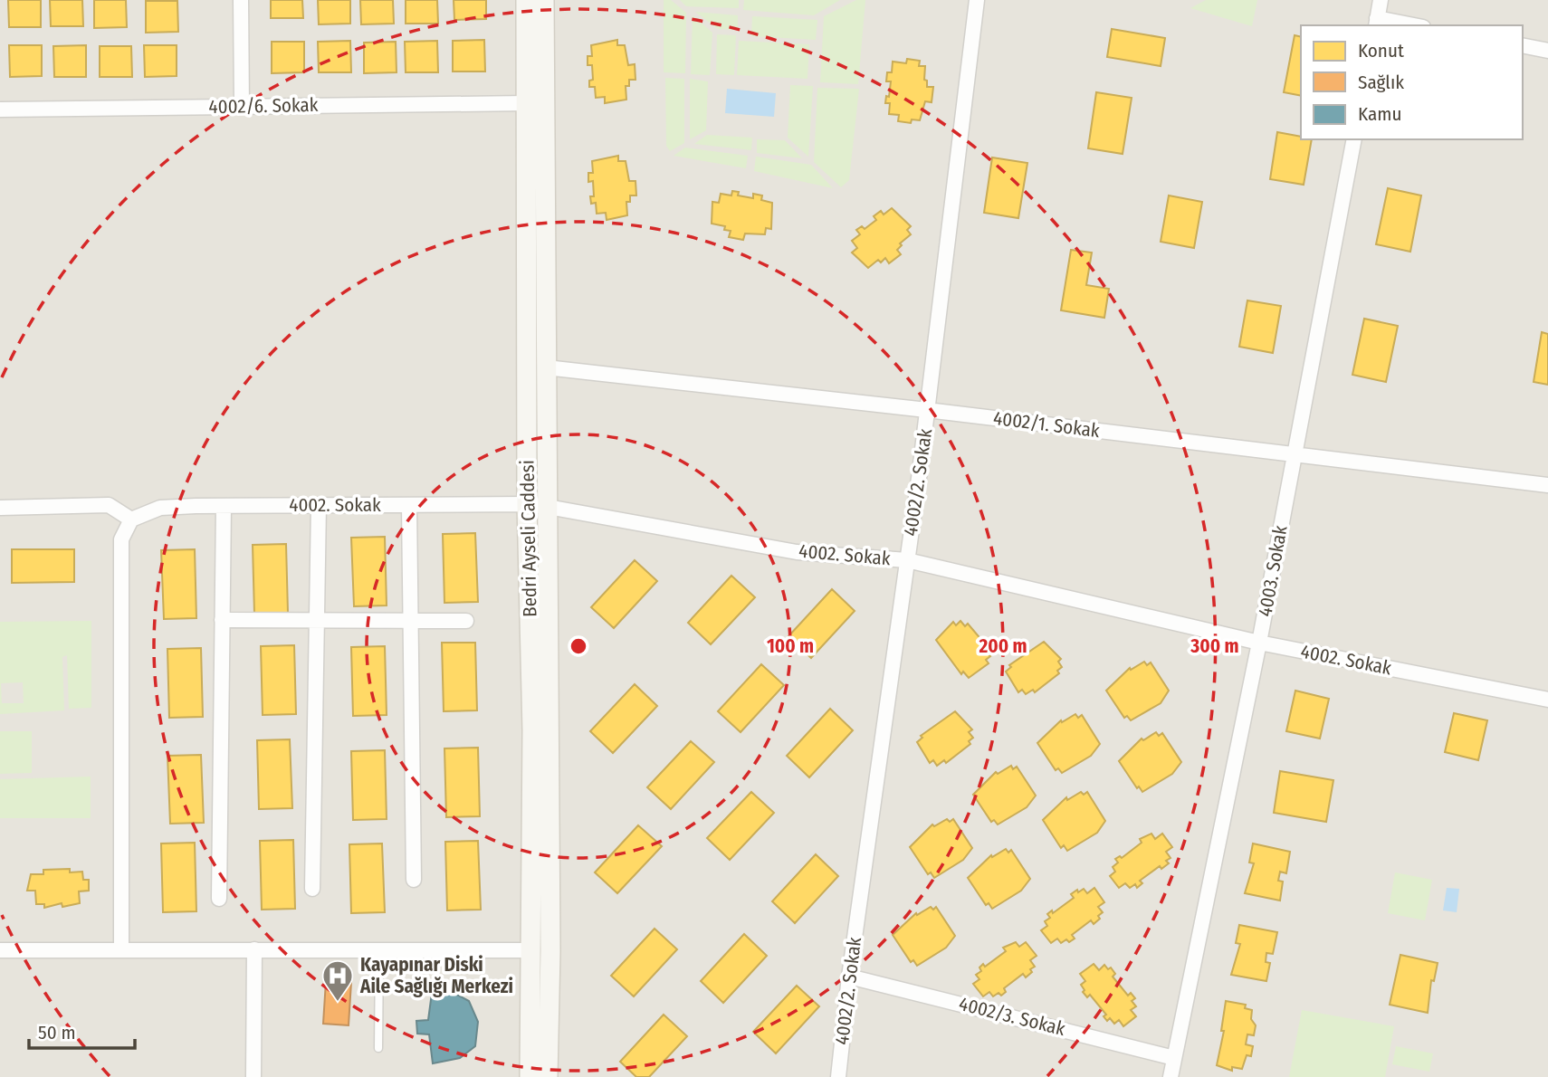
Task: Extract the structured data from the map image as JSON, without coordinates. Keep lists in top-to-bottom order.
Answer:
{
  "streets": {
    "main road": ["Bedri Ayseli Caddesi"],
    "street": [
      "4002/6. Sokak",
      "4002/1. Sokak",
      "4002/2. Sokak",
      "4002. Sokak",
      "4003. Sokak",
      "4002/3. Sokak"
    ]
  },
  "crossings": [
    ["4002/6. Sokak", "Bedri Ayseli Caddesi"],
    ["4002/1. Sokak", "4002/2. Sokak"],
    ["4002/1. Sokak", "Bedri Ayseli Caddesi"],
    ["4002/1. Sokak", "4003. Sokak"],
    ["4002/2. Sokak", "4002. Sokak"],
    ["4002/2. Sokak", "4002/3. Sokak"],
    ["4002. Sokak", "Bedri Ayseli Caddesi"],
    ["4002. Sokak", "4003. Sokak"],
    ["4003. Sokak", "4002/3. Sokak"]
  ],
  "places": {
    "hospital": ["Kayapınar Diski Aile Sağlığı Merkezi"]
  },
  "legend": ["Konut", "Sağlık", "Kamu"],
  "scale_bar": "50 m",
  "rings": ["100 m", "200 m", "300 m"]
}
